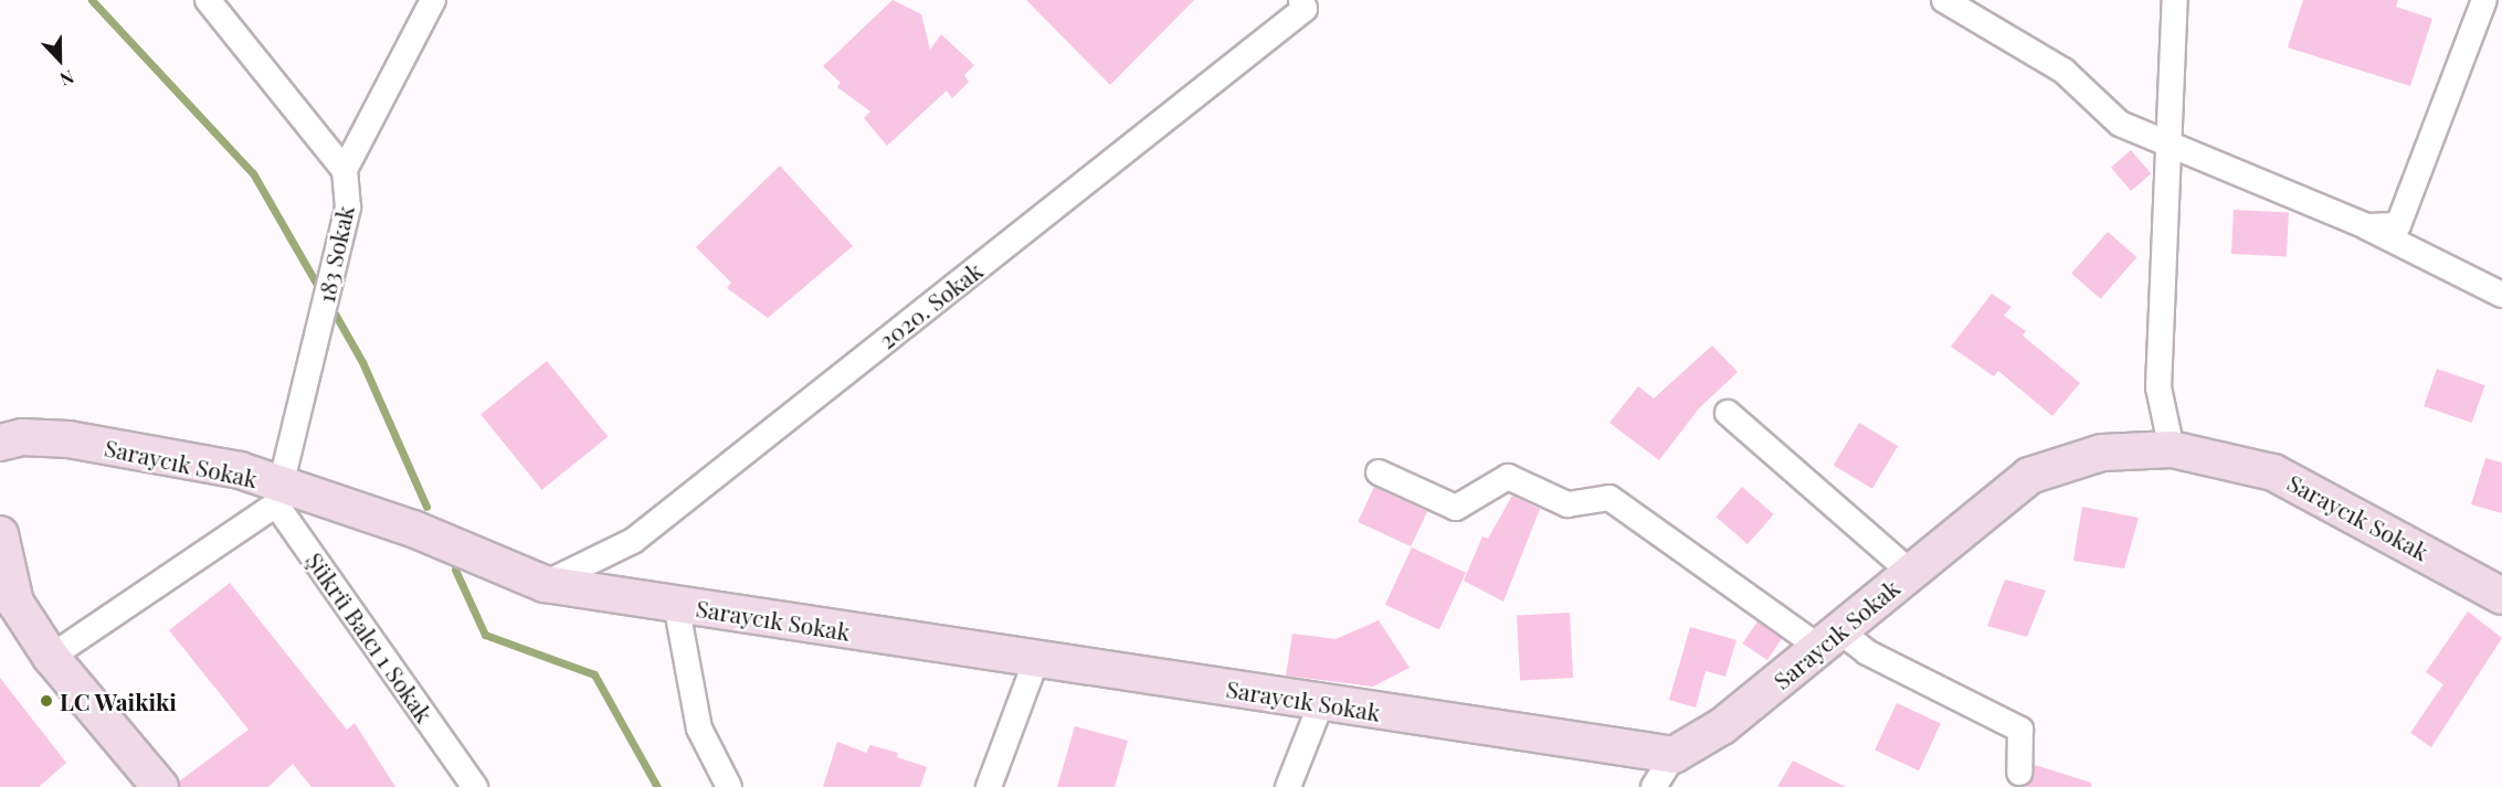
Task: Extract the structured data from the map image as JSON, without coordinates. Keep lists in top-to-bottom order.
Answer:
{
  "streets": {
    "street": [
      "183 Sokak",
      "2020. Sokak",
      "Saraycık Sokak",
      "Şükrü Balcı 1 Sokak"
    ]
  },
  "crossings": [
    ["183 Sokak", "Saraycık Sokak"],
    ["183 Sokak", "Şükrü Balcı 1 Sokak"],
    ["2020. Sokak", "Saraycık Sokak"],
    ["Saraycık Sokak", "Şükrü Balcı 1 Sokak"]
  ],
  "places": ["LC Waikiki"],
  "north": "bottom"
}
